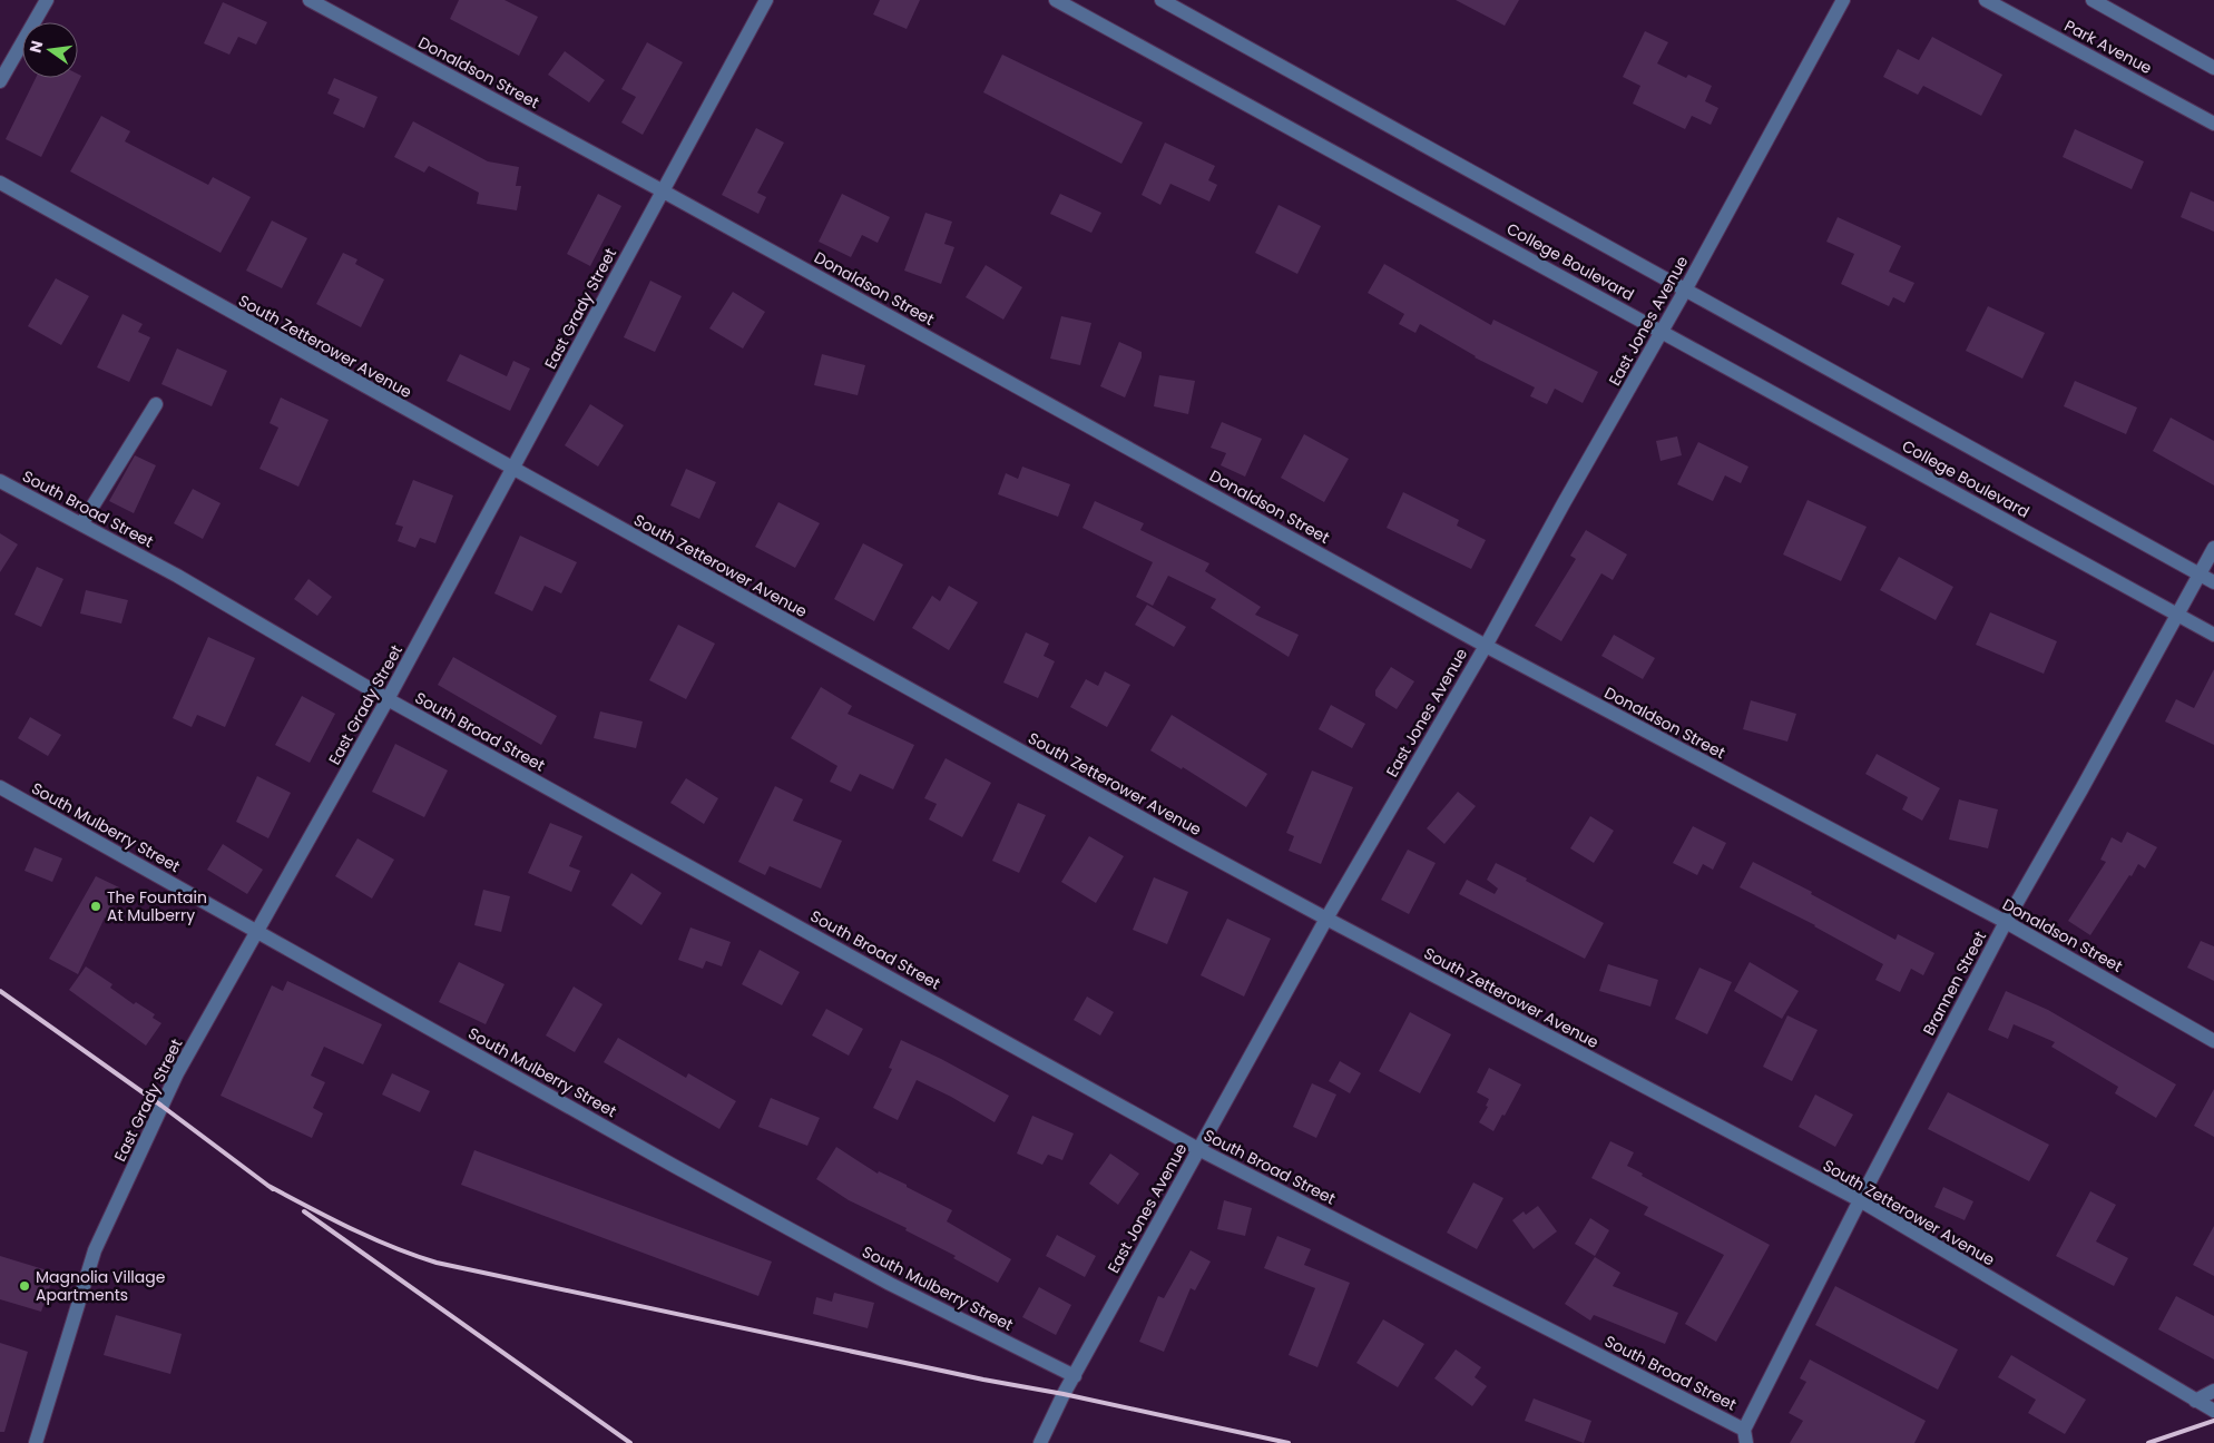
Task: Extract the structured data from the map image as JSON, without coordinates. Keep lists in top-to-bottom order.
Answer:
{
  "streets": {
    "street": [
      "Park Avenue",
      "Donaldson Street",
      "College Boulevard",
      "East Grady Street",
      "East Jones Avenue",
      "South Zetterower Avenue",
      "South Broad Street",
      "South Mulberry Street",
      "Brannen Street"
    ]
  },
  "crossings": [
    ["Donaldson Street", "East Grady Street"],
    ["Donaldson Street", "East Jones Avenue"],
    ["Donaldson Street", "Brannen Street"],
    ["College Boulevard", "East Jones Avenue"],
    ["College Boulevard", "Brannen Street"],
    ["East Grady Street", "South Zetterower Avenue"],
    ["East Grady Street", "South Broad Street"],
    ["East Grady Street", "South Mulberry Street"],
    ["East Jones Avenue", "South Zetterower Avenue"],
    ["East Jones Avenue", "South Broad Street"],
    ["East Jones Avenue", "South Mulberry Street"],
    ["South Zetterower Avenue", "Brannen Street"],
    ["South Broad Street", "Brannen Street"]
  ],
  "places": ["The Fountain At Mulberry", "Magnolia Village Apartments"],
  "north": "left"
}
